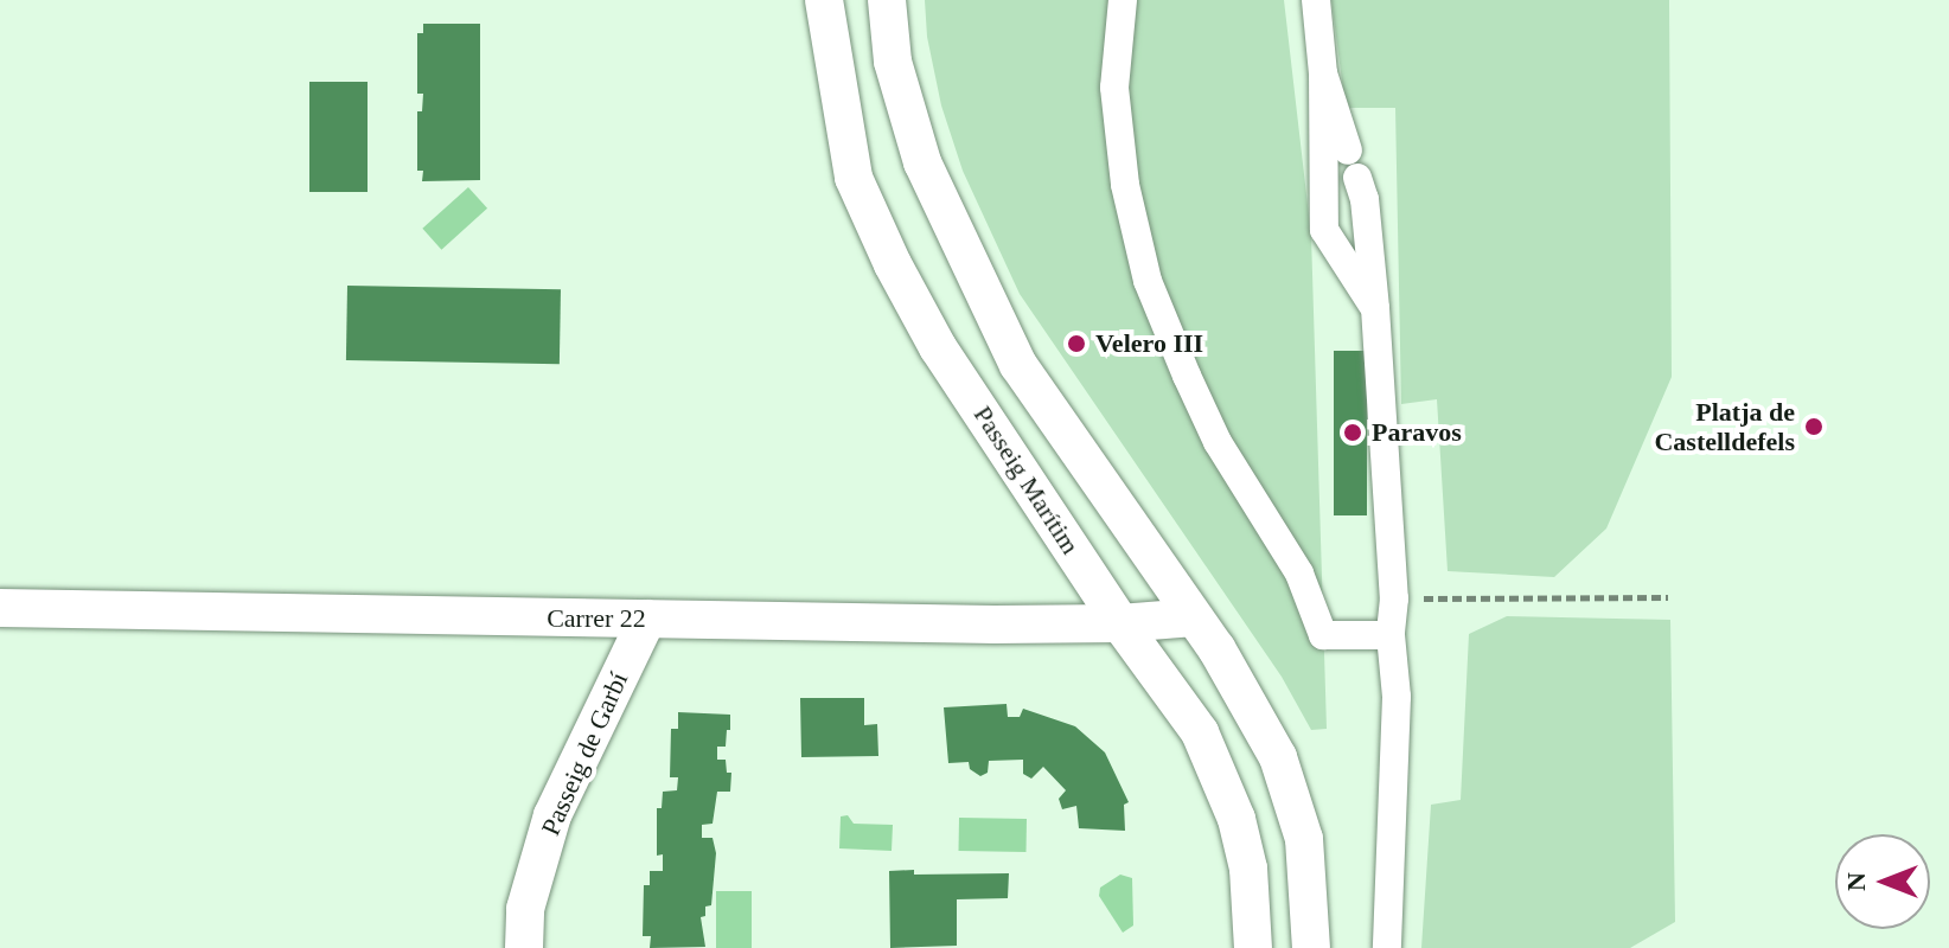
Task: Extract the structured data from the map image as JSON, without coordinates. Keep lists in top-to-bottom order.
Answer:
{
  "streets": {
    "street": ["Passeig Marítim", "Carrer 22", "Passeig de Garbí"]
  },
  "crossings": [
    ["Passeig Marítim", "Carrer 22"],
    ["Carrer 22", "Passeig de Garbí"]
  ],
  "places": ["Velero III", "Platja de Castelldefels", "Paravos"],
  "north": "left"
}
